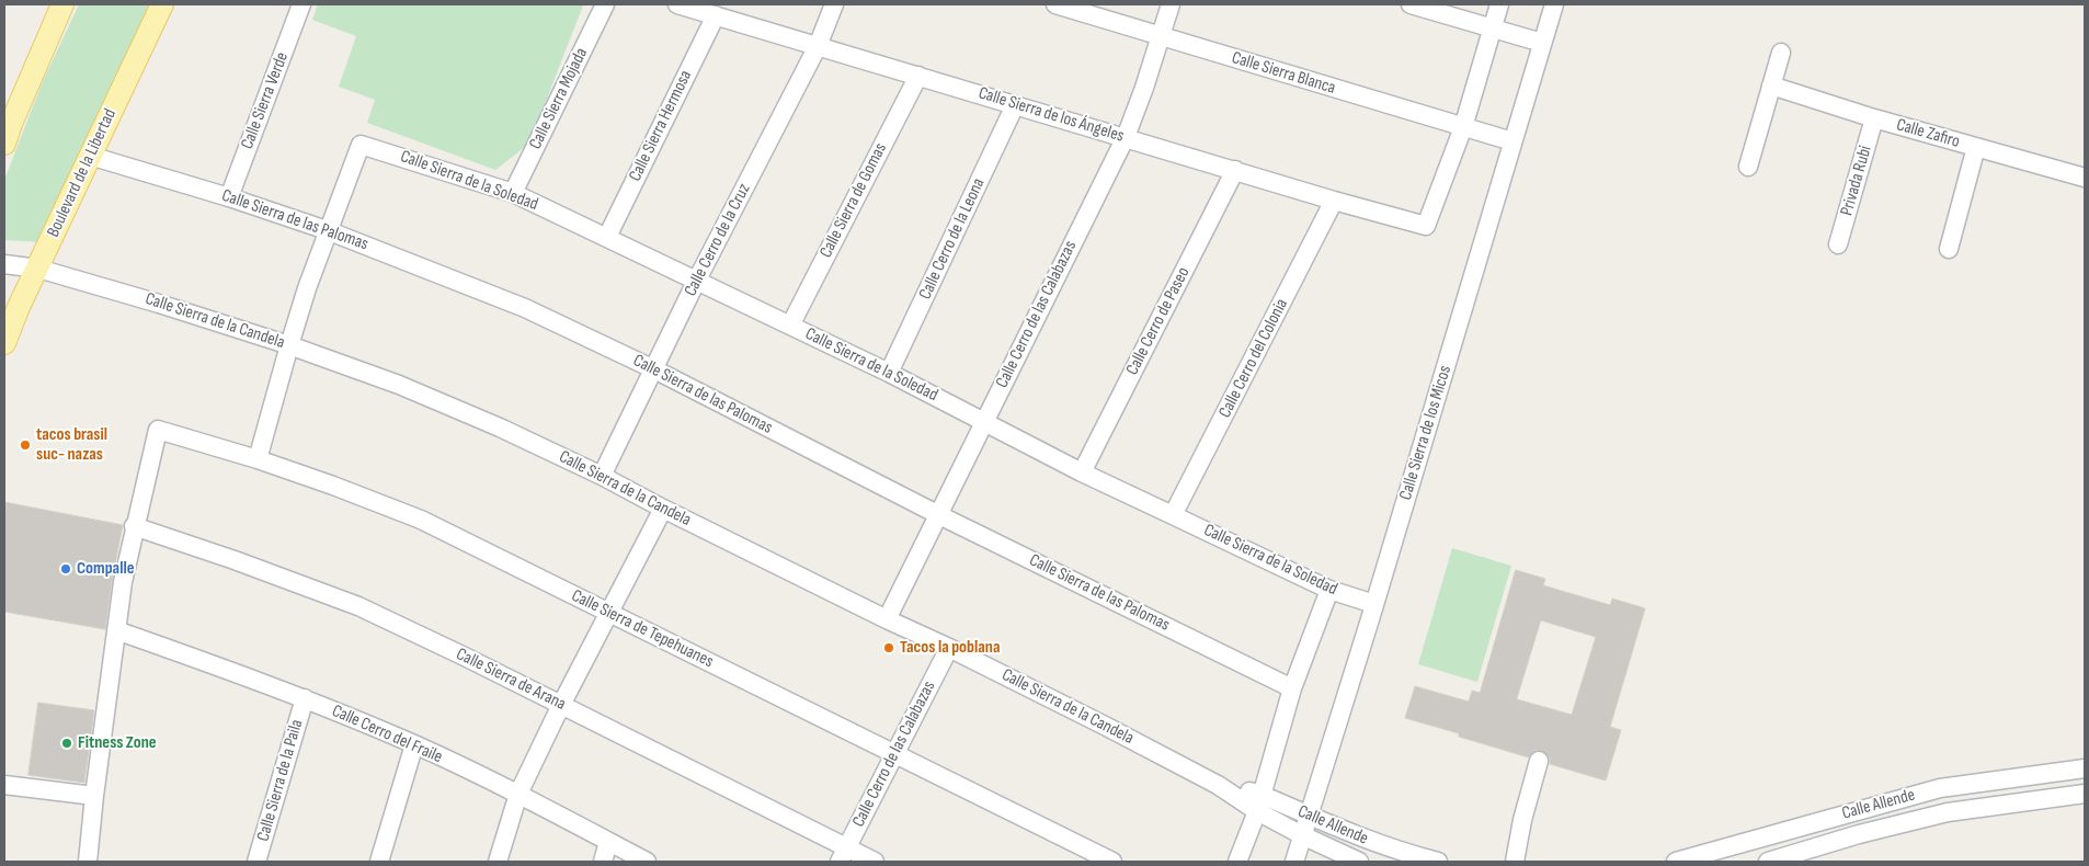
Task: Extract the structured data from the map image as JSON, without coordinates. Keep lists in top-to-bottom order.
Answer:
{
  "streets": {
    "main road": ["Boulevard de la Libertad"],
    "street": [
      "Calle Sierra Blanca",
      "Calle Sierra Mojada",
      "Calle Sierra Verde",
      "Calle Sierra de los Ángeles",
      "Calle Sierra Hermosa",
      "Calle Zafiro",
      "Calle Sierra de la Soledad",
      "Privada Rubi",
      "Calle Sierra de Gomas",
      "Calle Sierra de las Palomas",
      "Calle Cerro de la Leona",
      "Calle Cerro de la Cruz",
      "Calle Cerro de las Calabazas",
      "Calle Sierra de la Candela",
      "Calle Cerro de Paseo",
      "Calle Cerro del Colonia",
      "Calle Sierra de los Micos",
      "Calle Sierra de Tepehuanes",
      "Calle Sierra de Arana",
      "Calle Cerro del Fraile",
      "Calle Sierra de la Paila",
      "Calle Allende"
    ]
  },
  "crossings": [
    ["Calle Sierra Blanca", "Calle Sierra de los Ángeles"],
    ["Calle Sierra Blanca", "Calle Cerro de las Calabazas"],
    ["Calle Sierra Blanca", "Calle Sierra de los Micos"],
    ["Calle Sierra Mojada", "Calle Sierra de la Soledad"],
    ["Calle Sierra Verde", "Calle Sierra de las Palomas"],
    ["Calle Sierra de los Ángeles", "Calle Sierra Hermosa"],
    ["Calle Sierra de los Ángeles", "Calle Sierra de Gomas"],
    ["Calle Sierra de los Ángeles", "Calle Cerro de la Leona"],
    ["Calle Sierra de los Ángeles", "Calle Cerro de la Cruz"],
    ["Calle Sierra de los Ángeles", "Calle Cerro de las Calabazas"],
    ["Calle Sierra de los Ángeles", "Calle Cerro de Paseo"],
    ["Calle Sierra de los Ángeles", "Calle Cerro del Colonia"],
    ["Calle Sierra Hermosa", "Calle Sierra de la Soledad"],
    ["Calle Zafiro", "Privada Rubi"],
    ["Boulevard de la Libertad", "Calle Sierra de las Palomas"],
    ["Boulevard de la Libertad", "Calle Sierra de la Candela"],
    ["Calle Sierra de la Soledad", "Calle Sierra de Gomas"],
    ["Calle Sierra de la Soledad", "Calle Sierra de las Palomas"],
    ["Calle Sierra de la Soledad", "Calle Cerro de la Leona"],
    ["Calle Sierra de la Soledad", "Calle Cerro de la Cruz"],
    ["Calle Sierra de la Soledad", "Calle Cerro de las Calabazas"],
    ["Calle Sierra de la Soledad", "Calle Cerro de Paseo"],
    ["Calle Sierra de la Soledad", "Calle Cerro del Colonia"],
    ["Calle Sierra de la Soledad", "Calle Sierra de los Micos"],
    ["Calle Sierra de las Palomas", "Calle Cerro de la Cruz"],
    ["Calle Sierra de las Palomas", "Calle Cerro de las Calabazas"],
    ["Calle Cerro de la Cruz", "Calle Sierra de la Candela"],
    ["Calle Cerro de las Calabazas", "Calle Sierra de la Candela"],
    ["Calle Cerro de las Calabazas", "Calle Sierra de Tepehuanes"],
    ["Calle Cerro de las Calabazas", "Calle Sierra de Arana"],
    ["Calle Sierra de la Candela", "Calle Allende"],
    ["Calle Sierra de los Micos", "Calle Allende"],
    ["Calle Sierra de Tepehuanes", "Calle Sierra de Arana"],
    ["Calle Cerro del Fraile", "Calle Sierra de la Paila"]
  ],
  "places": [
    "tacos brasil suc- nazas",
    "Compalle",
    "Tacos la poblana",
    "Fitness Zone"
  ]
}
